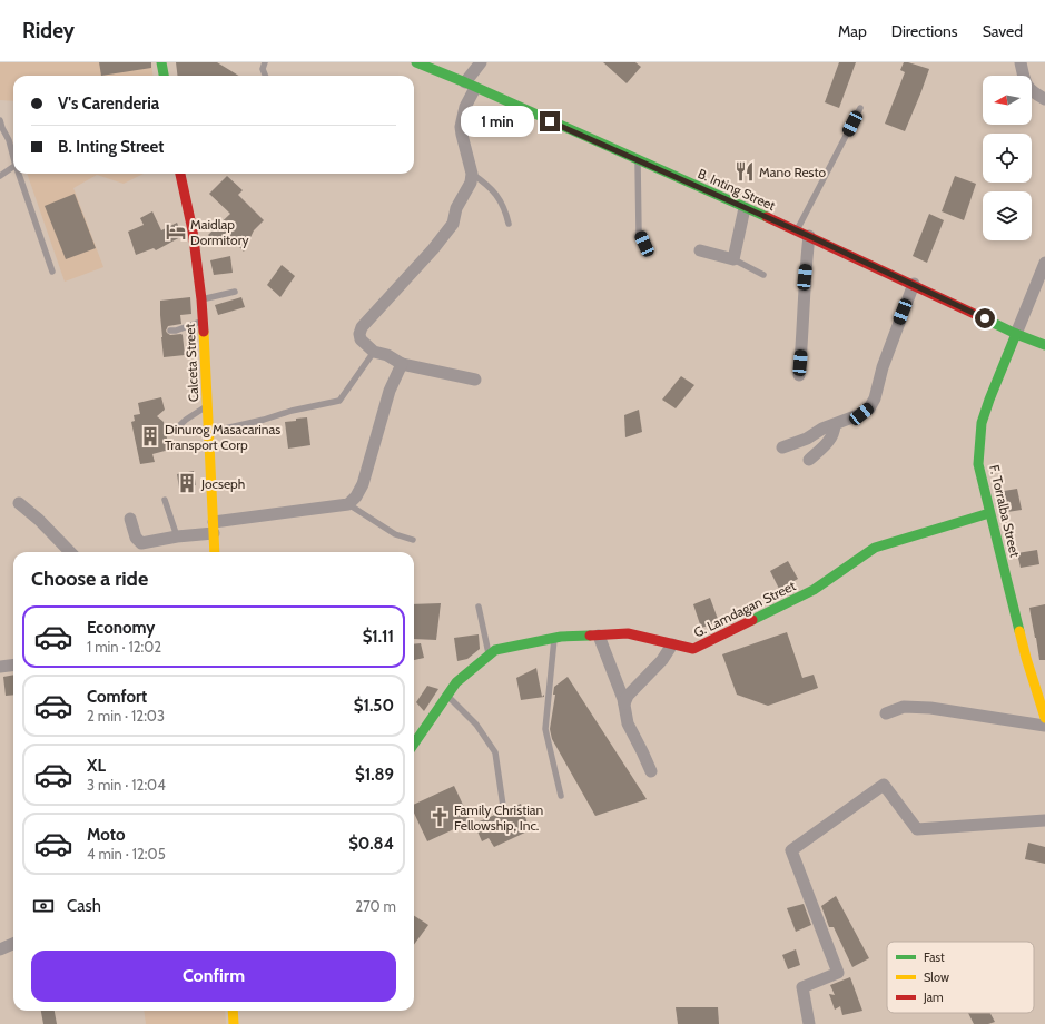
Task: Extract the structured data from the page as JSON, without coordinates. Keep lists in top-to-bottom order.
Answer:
{
  "streets": {
    "street": [
      "B. Inting Street",
      "Calceta Street",
      "F. Torralba Street",
      "G. Lamdagan Street"
    ]
  },
  "crossings": [
    ["B. Inting Street", "F. Torralba Street"],
    ["F. Torralba Street", "G. Lamdagan Street"]
  ],
  "places": {
    "restaurant": ["Mano Resto"],
    "hotel": ["Maidlap Dormitory"],
    "building": ["Dinurog Masacarinas Transport Corp", "Jocseph"],
    "church": ["Family Christian Fellowship, Inc."]
  },
  "legend": ["Fast", "Slow", "Jam"],
  "north": "left",
  "page": {
    "header": "Ridey",
    "nav": ["Map", "Directions", "Saved"],
    "banner": ["V's Carenderia", "B. Inting Street"],
    "bubble": "1 min",
    "heading": "Choose a ride",
    "list": [
      {
        "name": "Economy",
        "note": "1 min · 12:02",
        "value": "$1.11"
      },
      {
        "name": "Comfort",
        "note": "2 min · 12:03",
        "value": "$1.50"
      },
      {
        "name": "XL",
        "note": "3 min · 12:04",
        "value": "$1.89"
      },
      {
        "name": "Moto",
        "note": "4 min · 12:05",
        "value": "$0.84"
      }
    ],
    "pay": ["Cash", "270 m"],
    "buttons": "Confirm"
  }
}
